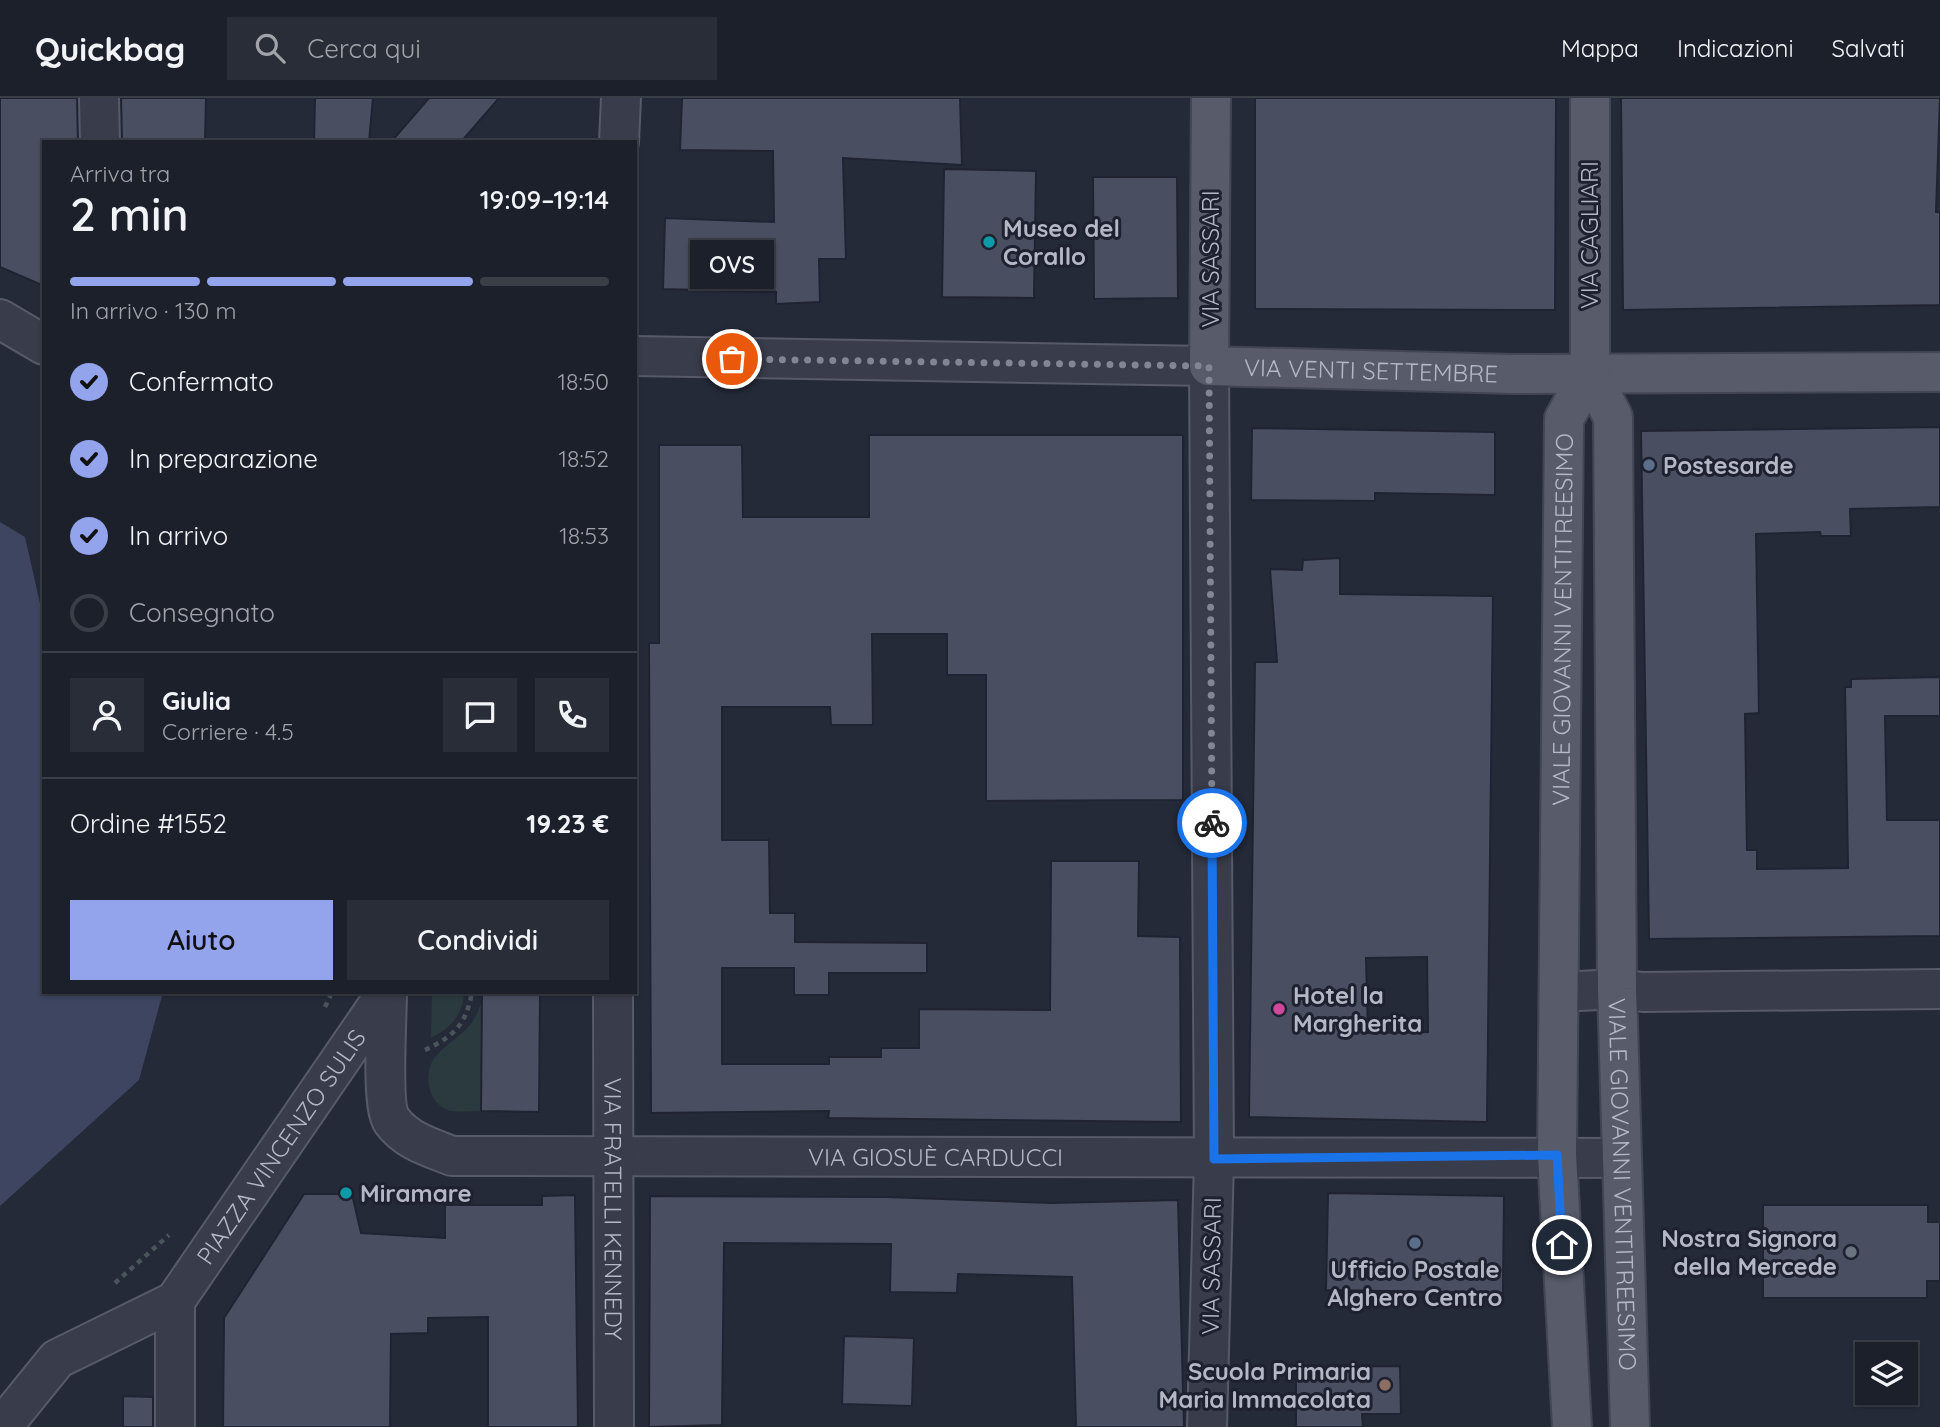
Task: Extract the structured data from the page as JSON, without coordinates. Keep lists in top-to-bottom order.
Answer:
{
  "streets": {
    "main road": [
      "VIA CAGLIARI",
      "VIA SASSARI",
      "VIA VENTI SETTEMBRE",
      "VIALE GIOVANNI VENTITREESIMO"
    ],
    "street": ["PIAZZA VINCENZO SULIS", "VIA GIOSUÈ CARDUCCI", "VIA FRATELLI KENNEDY"]
  },
  "crossings": [
    ["VIA CAGLIARI", "VIA VENTI SETTEMBRE"],
    ["VIA CAGLIARI", "VIALE GIOVANNI VENTITREESIMO"],
    ["VIA SASSARI", "VIA VENTI SETTEMBRE"],
    ["VIA SASSARI", "VIA GIOSUÈ CARDUCCI"],
    ["VIA VENTI SETTEMBRE", "VIALE GIOVANNI VENTITREESIMO"],
    ["VIALE GIOVANNI VENTITREESIMO", "VIA GIOSUÈ CARDUCCI"],
    ["VIA GIOSUÈ CARDUCCI", "VIA FRATELLI KENNEDY"]
  ],
  "places": [
    "Museo del Corallo",
    "OVS",
    "Postesarde",
    "Hotel la Margherita",
    "Miramare",
    "Ufficio Postale Alghero Centro",
    "Nostra Signora della Mercede",
    "Scuola Primaria Maria Immacolata"
  ],
  "page": {
    "header": "Quickbag",
    "search": "Cerca qui",
    "nav": ["Mappa", "Indicazioni", "Salvati"],
    "heading": ["2 min", "Arriva tra", "19:09–19:14"],
    "panel": [
      "Giulia",
      "Corriere · 4.5",
      "Ordine #1552",
      "19.23 €"
    ],
    "bubble": "OVS",
    "bar": "In arrivo · 130 m",
    "list": [
      ["Confermato", "18:50"],
      ["In preparazione", "18:52"],
      ["In arrivo", "18:53"],
      "Consegnato"
    ],
    "buttons": ["Aiuto", "Condividi"]
  }
}
